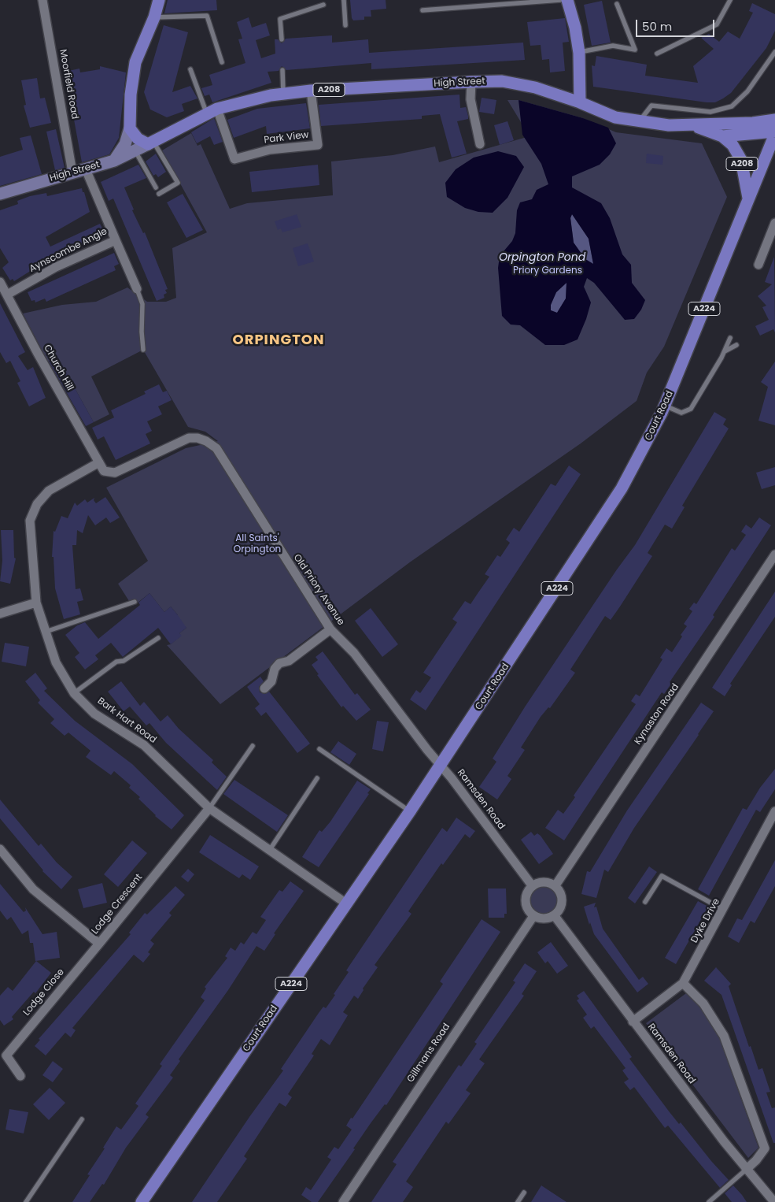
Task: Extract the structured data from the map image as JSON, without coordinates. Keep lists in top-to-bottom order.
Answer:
{
  "streets": {
    "main road": [
      "High Street",
      "A208",
      "A224",
      "Court Road"
    ],
    "street": [
      "Moorfield Road",
      "Park View",
      "Aynscombe Angle",
      "Church Hill",
      "Old Priory Avenue",
      "Kynaston Road",
      "Bark Hart Road",
      "Ramsden Road",
      "Lodge Crescent",
      "Dyke Drive",
      "Lodge Close",
      "Gillmans Road"
    ]
  },
  "crossings": [
    ["High Street", "Moorfield Road"],
    ["High Street", "A208"],
    ["High Street", "Park View"],
    ["High Street", "Aynscombe Angle"],
    ["A208", "Court Road"],
    ["Aynscombe Angle", "Church Hill"],
    ["Church Hill", "Old Priory Avenue"],
    ["Church Hill", "Bark Hart Road"],
    ["Court Road", "Old Priory Avenue"],
    ["Court Road", "Bark Hart Road"],
    ["Court Road", "Ramsden Road"],
    ["Old Priory Avenue", "Bark Hart Road"],
    ["Old Priory Avenue", "Ramsden Road"],
    ["Kynaston Road", "Ramsden Road"],
    ["Kynaston Road", "Gillmans Road"],
    ["Bark Hart Road", "Lodge Crescent"],
    ["Ramsden Road", "Dyke Drive"],
    ["Ramsden Road", "Gillmans Road"],
    ["Lodge Crescent", "Lodge Close"]
  ],
  "districts": ["ORPINGTON"],
  "water": ["Orpington Pond"],
  "parks": ["Priory Gardens", "All Saints' Orpington"],
  "scale_bar": "50 m"
}
